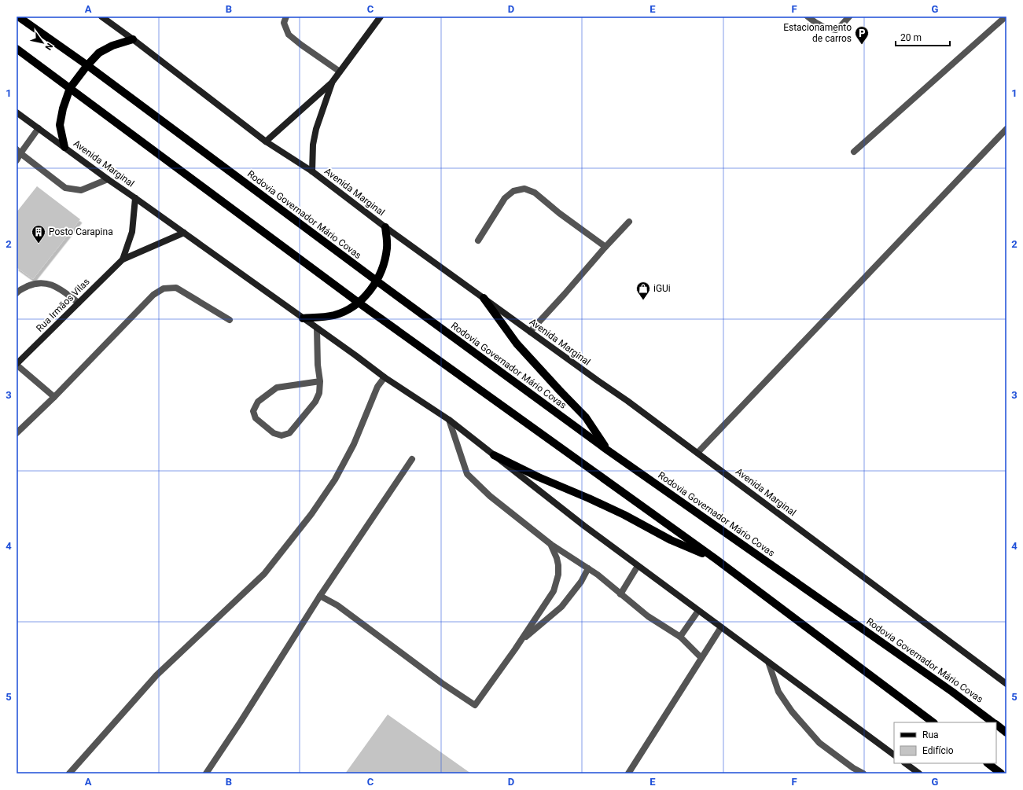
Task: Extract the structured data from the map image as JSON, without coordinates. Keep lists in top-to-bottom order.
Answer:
{
  "streets": {
    "main road": ["Rodovia Governador Mário Covas"],
    "street": ["Avenida Marginal", "Rua Irmãos Vilas"]
  },
  "crossings": [
    ["Avenida Marginal", "Rua Irmãos Vilas"]
  ],
  "places": {
    "parking": ["Estacionamento de carros"],
    "building": ["Posto Carapina"],
    "shop": ["iGUi"]
  },
  "legend": ["Rua", "Edifício"],
  "scale_bar": "20 m",
  "north": "bottom right",
  "grid": {
    "columns": [
      "A",
      "B",
      "C",
      "D",
      "E",
      "F",
      "G"
    ],
    "rows": [
      "1",
      "2",
      "3",
      "4",
      "5"
    ]
  }
}
